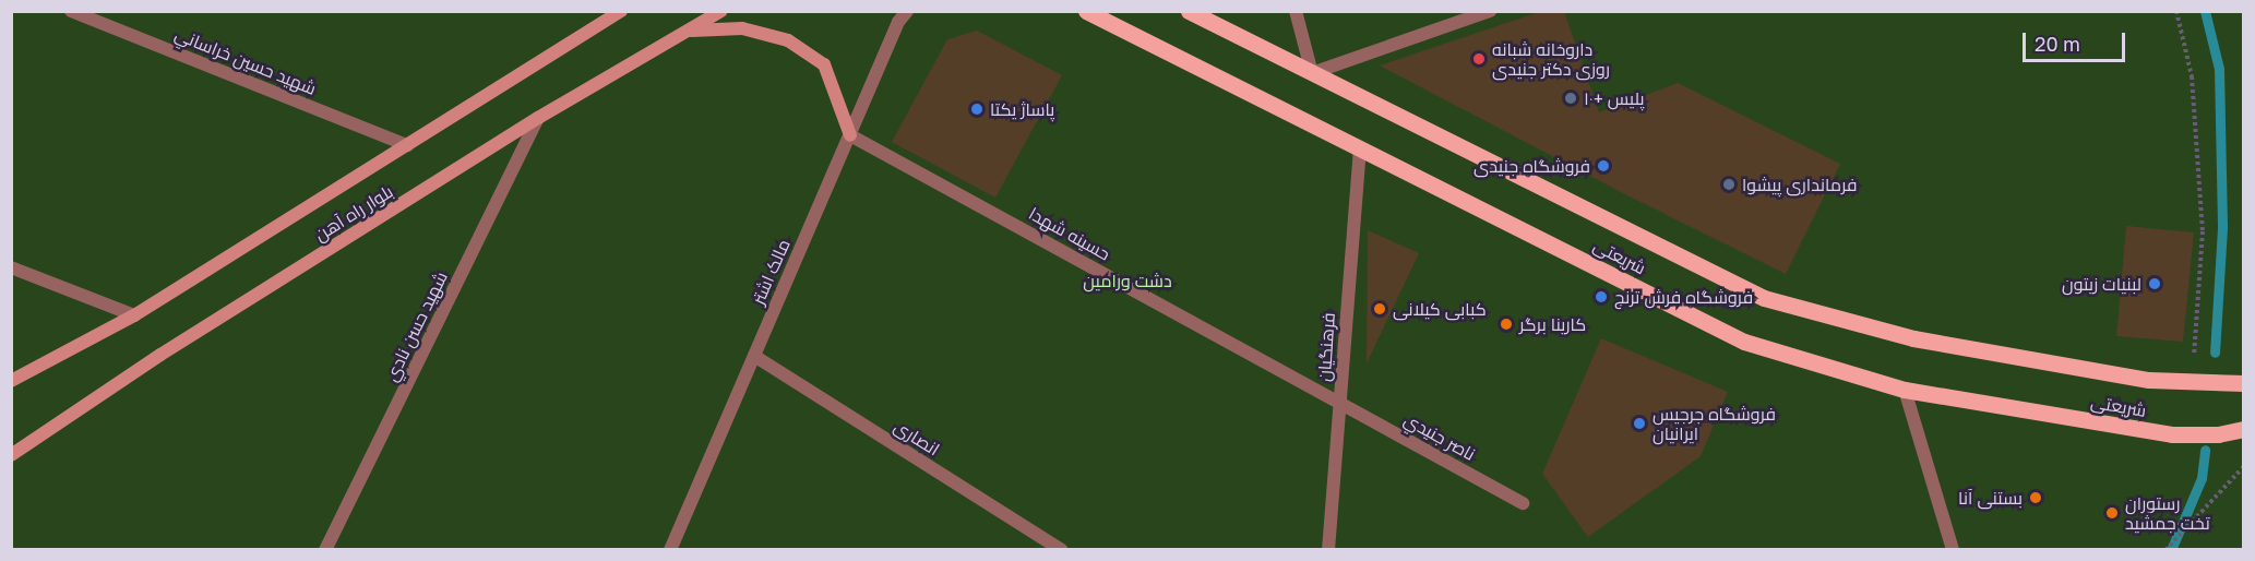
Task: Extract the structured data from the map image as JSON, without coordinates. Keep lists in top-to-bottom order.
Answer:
{
  "streets": {
    "main road": ["بلوار راه آهن", "شریعتی"],
    "street": [
      "شهيد حسين خراساني",
      "حسینه شهدا",
      "مالک اشتر",
      "شهيد حسن نادي",
      "فرهنگیان",
      "ناصر جنيدي",
      "انصاری"
    ]
  },
  "crossings": [
    ["شهيد حسين خراساني", "بلوار راه آهن"],
    ["بلوار راه آهن", "شهيد حسن نادي"],
    ["حسینه شهدا", "مالک اشتر"],
    ["حسینه شهدا", "فرهنگیان"],
    ["حسینه شهدا", "ناصر جنيدي"],
    ["شریعتی", "فرهنگیان"],
    ["مالک اشتر", "انصاری"],
    ["فرهنگیان", "ناصر جنيدي"]
  ],
  "parks": ["دشت ورامین"],
  "places": [
    "داروخانه شبانه روزی دکتر جنیدی",
    "پلیس +۱۰",
    "پاساژ یکتا",
    "فروشگاه جنیدی",
    "فرمانداری پیشوا",
    "لبنیات زیتون",
    "فروشگاه فرش ترنج",
    "کبابی کیلانی",
    "کارینا برگر",
    "فروشگاه جرجیس ایرانیان",
    "بستنی آنا",
    "رستوران تخت جمشید"
  ],
  "scale_bar": "20 m"
}
